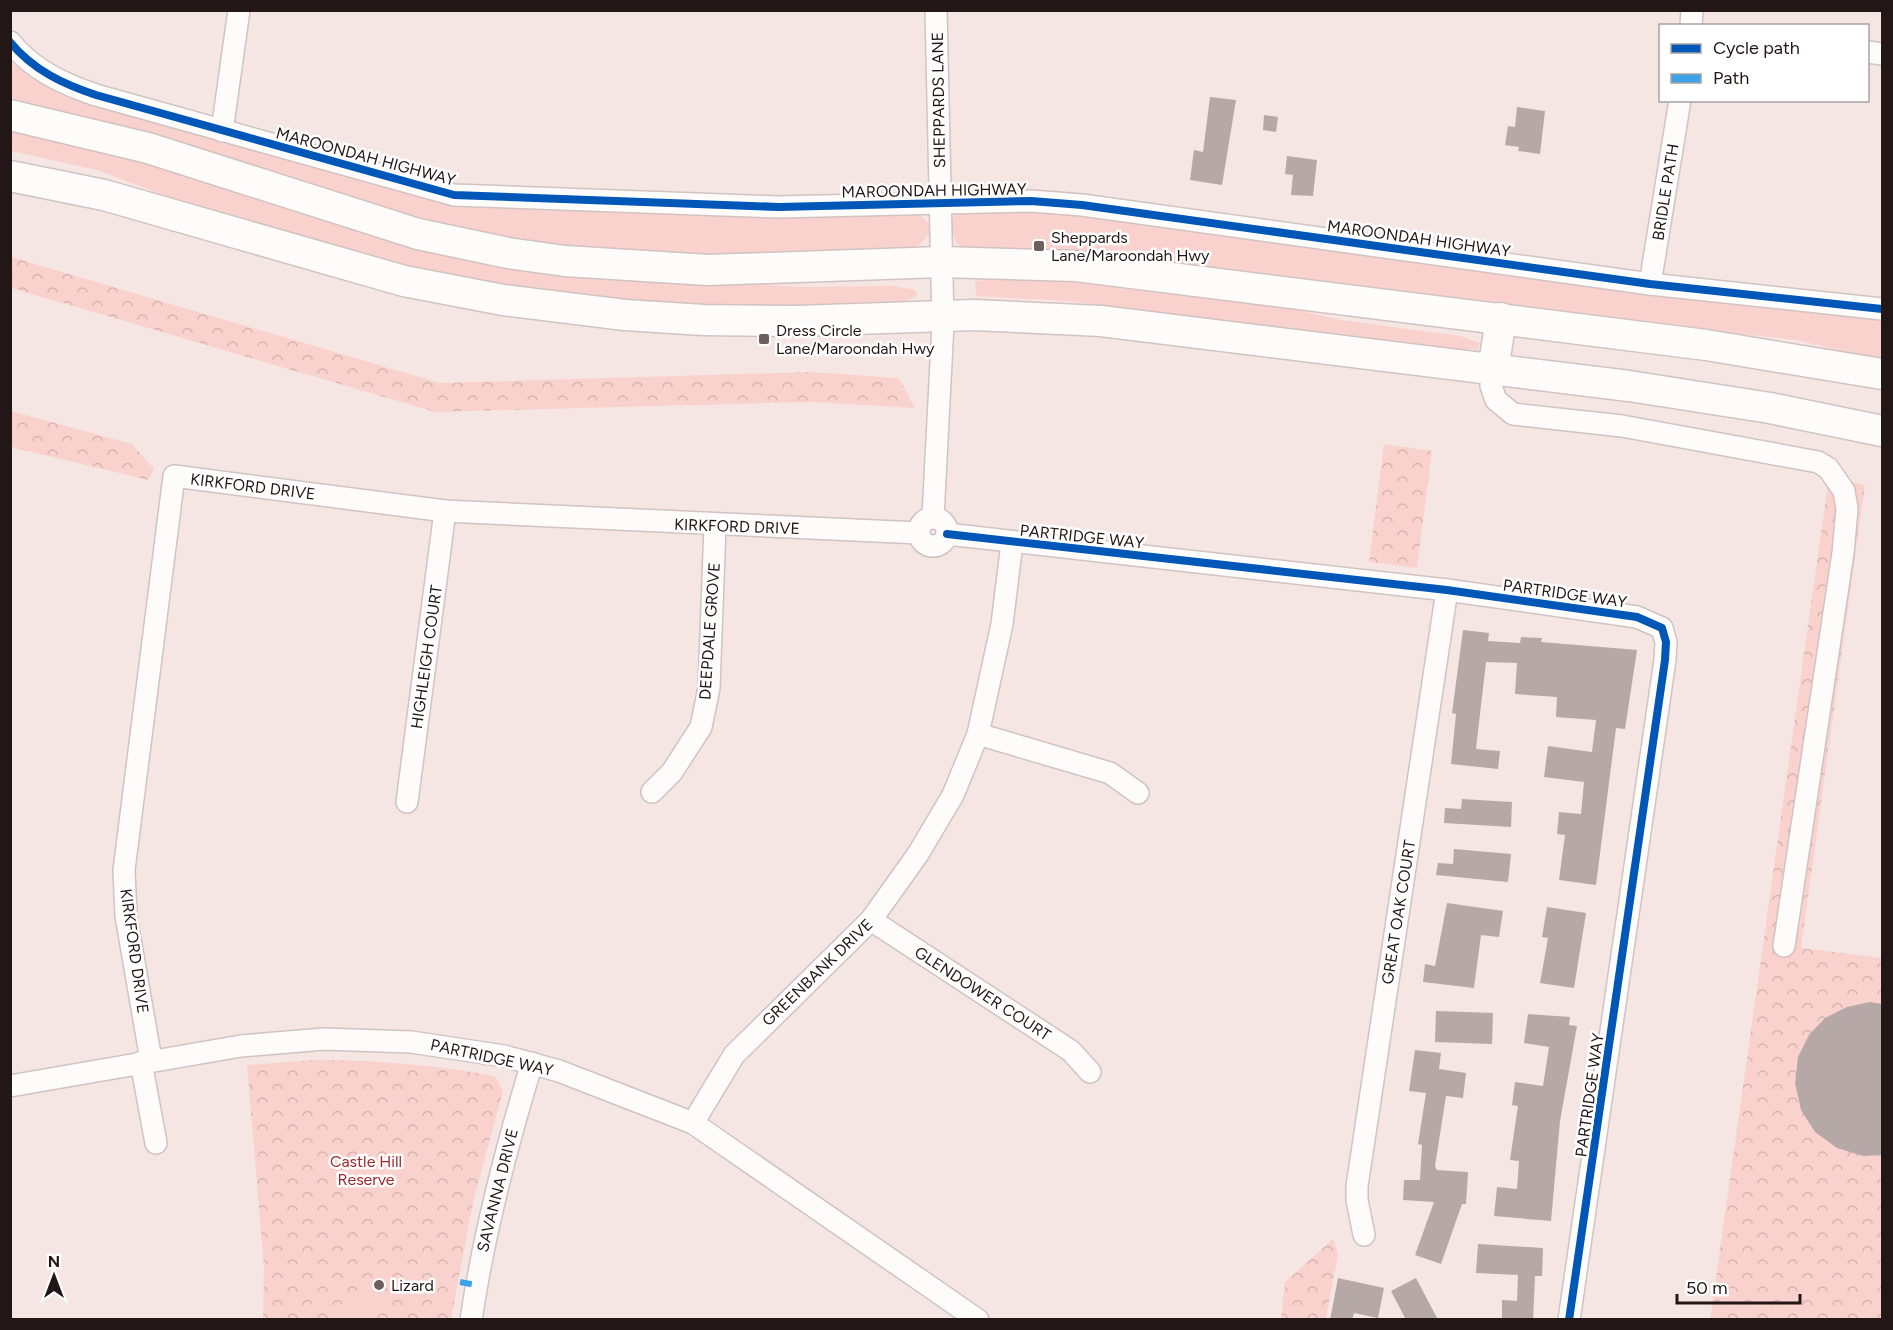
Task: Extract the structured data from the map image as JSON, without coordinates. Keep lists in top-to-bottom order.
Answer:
{
  "streets": {
    "street": [
      "SHEPPARDS LANE",
      "MAROONDAH HIGHWAY",
      "BRIDLE PATH",
      "KIRKFORD DRIVE",
      "PARTRIDGE WAY",
      "DEEPDALE GROVE",
      "HIGHLEIGH COURT",
      "GREAT OAK COURT",
      "GREENBANK DRIVE",
      "GLENDOWER COURT",
      "SAVANNA DRIVE"
    ]
  },
  "crossings": [
    ["SHEPPARDS LANE", "MAROONDAH HIGHWAY"],
    ["SHEPPARDS LANE", "KIRKFORD DRIVE"],
    ["SHEPPARDS LANE", "PARTRIDGE WAY"],
    ["MAROONDAH HIGHWAY", "BRIDLE PATH"],
    ["KIRKFORD DRIVE", "PARTRIDGE WAY"],
    ["KIRKFORD DRIVE", "DEEPDALE GROVE"],
    ["KIRKFORD DRIVE", "HIGHLEIGH COURT"],
    ["PARTRIDGE WAY", "GREAT OAK COURT"],
    ["PARTRIDGE WAY", "GREENBANK DRIVE"],
    ["PARTRIDGE WAY", "SAVANNA DRIVE"],
    ["GREENBANK DRIVE", "GLENDOWER COURT"]
  ],
  "parks": ["Castle Hill Reserve"],
  "places": {
    "transit": ["Sheppards Lane/Maroondah Hwy", "Dress Circle Lane/Maroondah Hwy"],
    "other": ["Lizard"]
  },
  "legend": ["Cycle path", "Path"],
  "scale_bar": "50 m",
  "north": "top"
}
